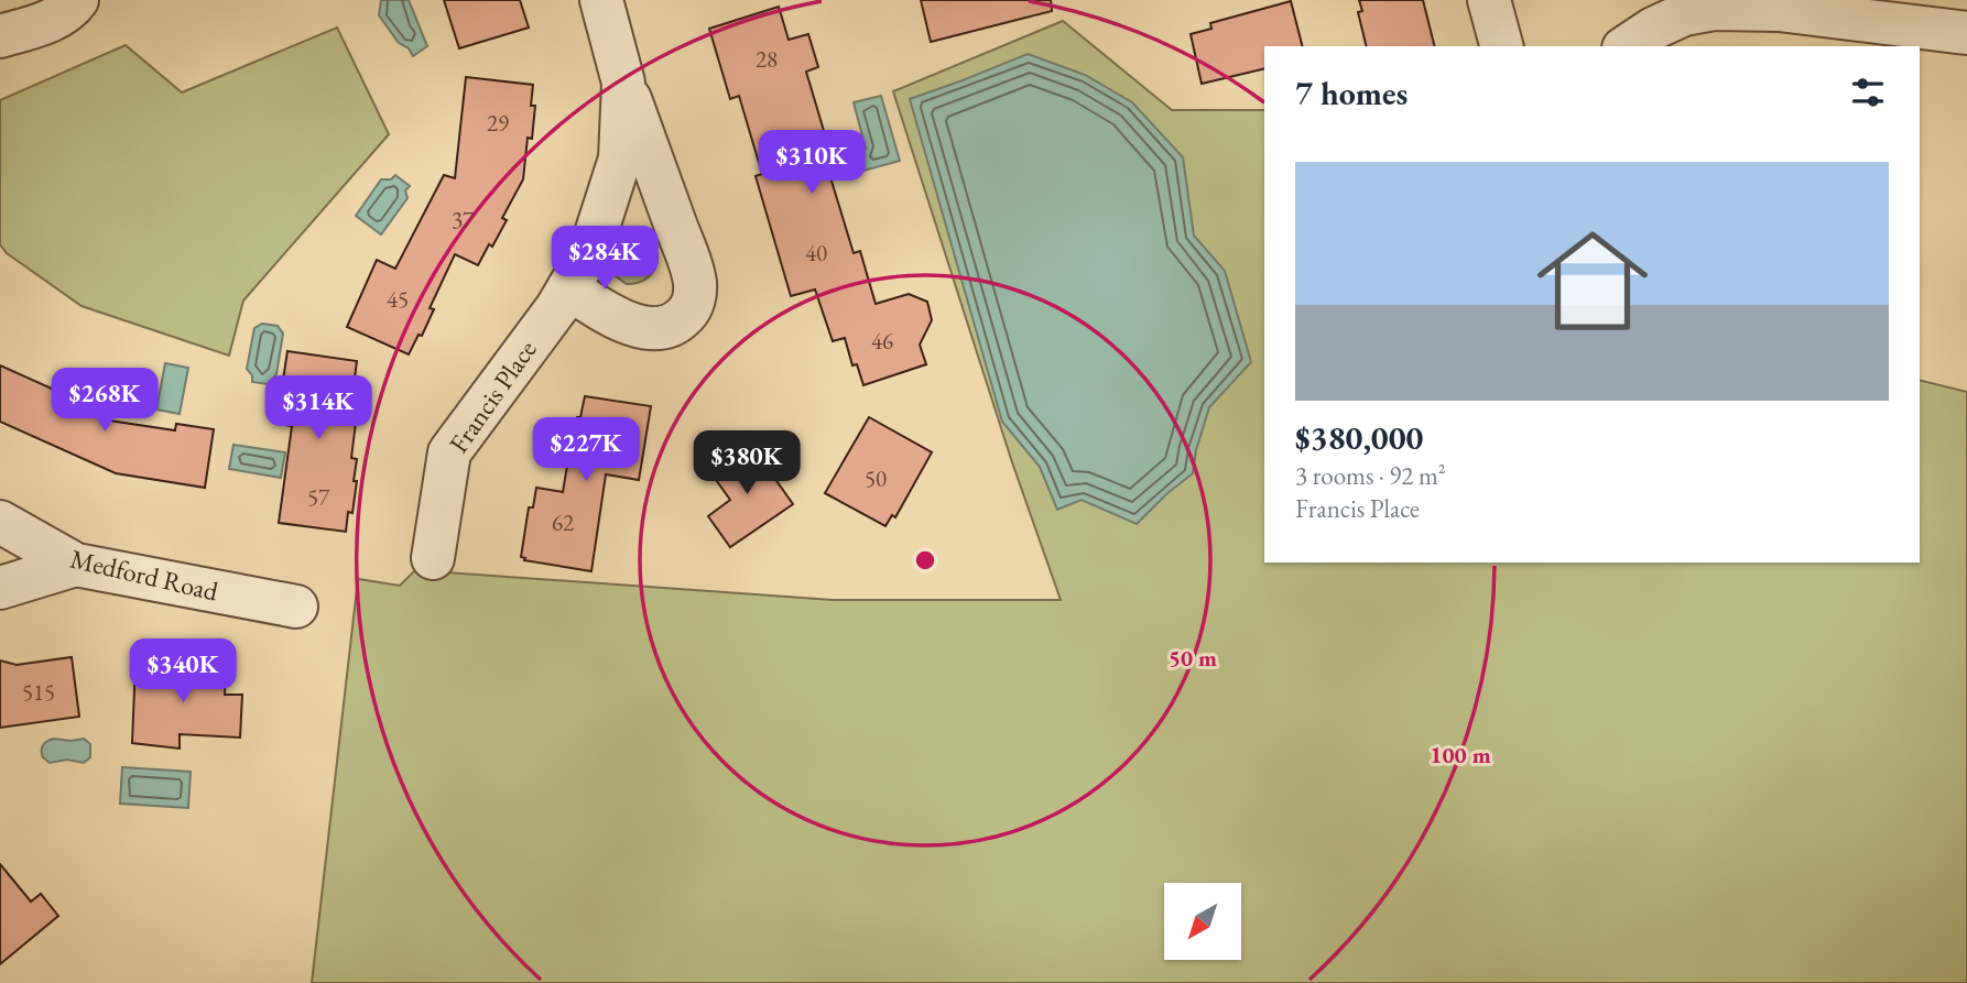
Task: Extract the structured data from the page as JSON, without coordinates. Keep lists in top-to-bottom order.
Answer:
{
  "streets": {
    "street": ["Francis Place", "Medford Road"]
  },
  "house_numbers": [
    "28",
    "29",
    "37",
    "40",
    "45",
    "46",
    "50",
    "57",
    "62",
    "515"
  ],
  "north": "bottom left",
  "page": {
    "heading": "7 homes",
    "price": [
      "$310K",
      "$284K",
      "$268K",
      "$314K",
      "$227K",
      "$380K",
      "$340K"
    ],
    "list": [
      {
        "name": "$380,000",
        "note": "3 rooms · 92 m² · Francis Place"
      }
    ]
  },
  "rings": ["50 m", "100 m"]
}
